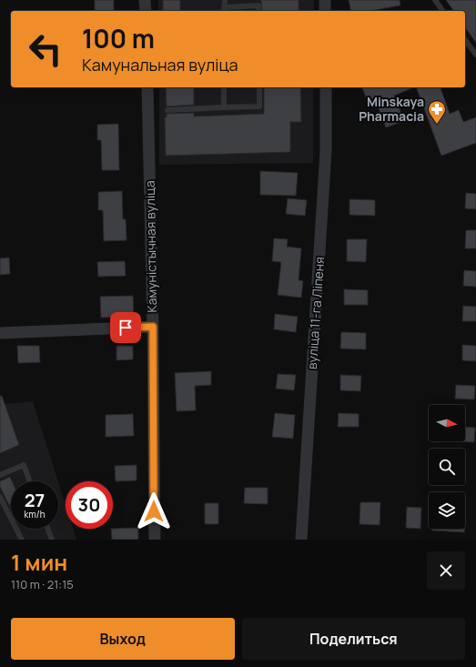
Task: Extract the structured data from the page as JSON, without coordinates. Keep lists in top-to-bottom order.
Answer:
{
  "streets": {
    "street": ["Камуністычная вуліца", "вуліца 11-га Ліпеня"]
  },
  "places": {
    "pharmacy": ["Minskaya Pharmacia"]
  },
  "north": "right",
  "page": {
    "turn": ["100 m", "Камунальная вуліца"],
    "speed": "27 km/h",
    "limit": "30",
    "heading": ["1 мин", "110 m · 21:15"],
    "buttons": ["Выход", "Поделиться"]
  }
}
